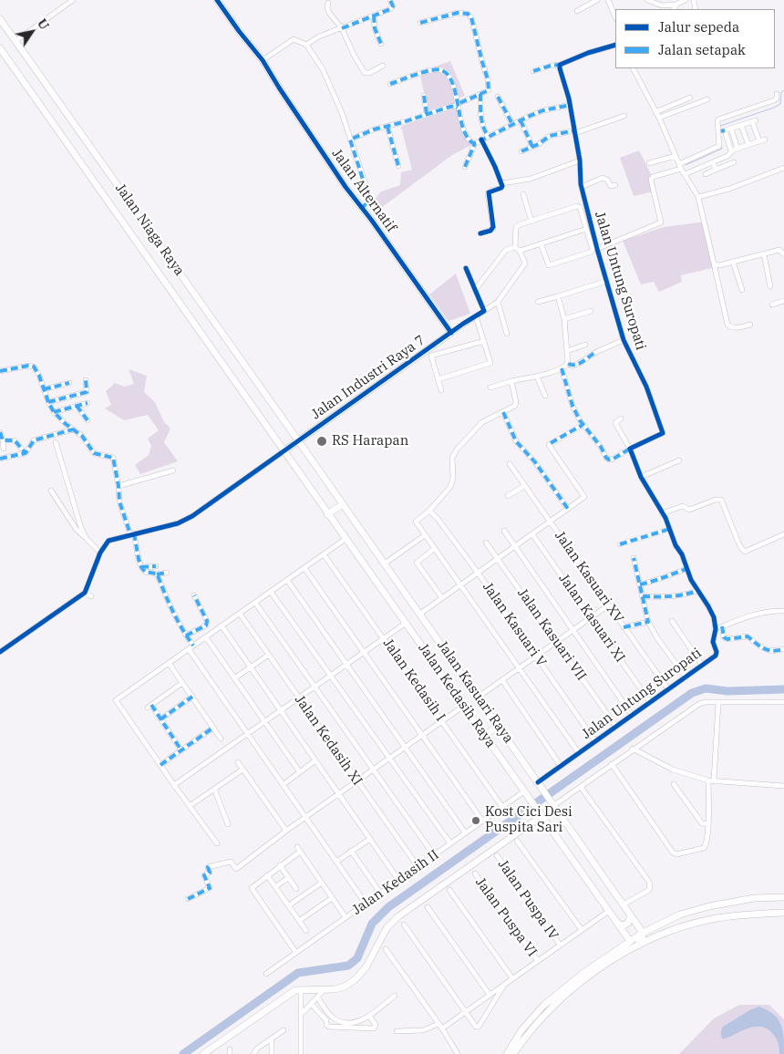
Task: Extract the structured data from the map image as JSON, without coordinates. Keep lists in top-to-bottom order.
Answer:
{
  "streets": {
    "main road": [
      "Jalan Alternatif",
      "Jalan Niaga Raya",
      "Jalan Industri Raya 7",
      "Jalan Kasuari Raya",
      "Jalan Kedasih Raya"
    ],
    "street": [
      "Jalan Untung Suropati",
      "Jalan Kasuari XV",
      "Jalan Kasuari XI",
      "Jalan Kasuari V",
      "Jalan Kasuari VII",
      "Jalan Kedasih I",
      "Jalan Kedasih XI",
      "Jalan Kedasih II",
      "Jalan Puspa IV",
      "Jalan Puspa VI"
    ]
  },
  "crossings": [
    ["Jalan Alternatif", "Jalan Industri Raya 7"],
    ["Jalan Niaga Raya", "Jalan Industri Raya 7"],
    ["Jalan Niaga Raya", "Jalan Kasuari Raya"],
    ["Jalan Niaga Raya", "Jalan Kedasih Raya"],
    ["Jalan Untung Suropati", "Jalan Kasuari XV"],
    ["Jalan Untung Suropati", "Jalan Kasuari XI"],
    ["Jalan Untung Suropati", "Jalan Kasuari V"],
    ["Jalan Untung Suropati", "Jalan Kasuari VII"],
    ["Jalan Untung Suropati", "Jalan Kasuari Raya"],
    ["Jalan Industri Raya 7", "Jalan Kasuari Raya"],
    ["Jalan Industri Raya 7", "Jalan Kedasih Raya"],
    ["Jalan Kedasih I", "Jalan Kedasih II"],
    ["Jalan Kedasih Raya", "Jalan Kedasih II"],
    ["Jalan Kedasih XI", "Jalan Kedasih II"]
  ],
  "places": ["RS Harapan", "Kost Cici Desi Puspita Sari"],
  "legend": ["Jalur sepeda", "Jalan setapak"],
  "north": "top right"
}
